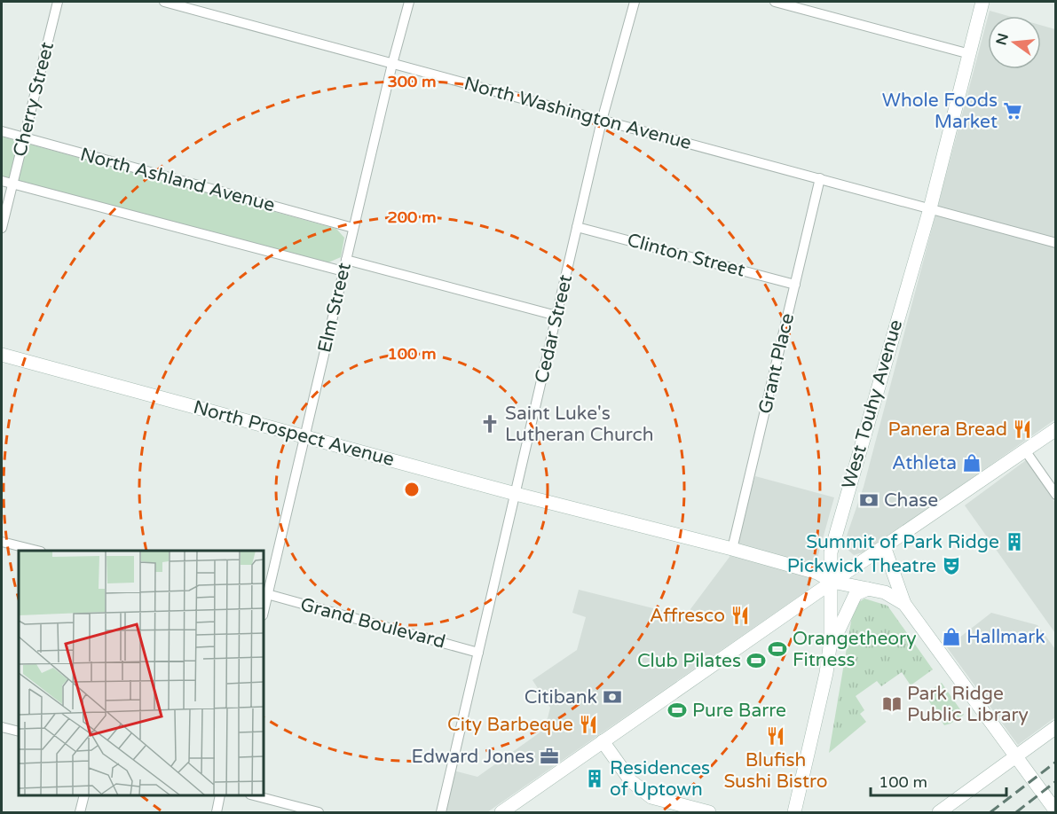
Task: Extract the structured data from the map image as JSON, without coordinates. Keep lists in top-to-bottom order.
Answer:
{
  "streets": {
    "main road": ["West Touhy Avenue", "North Prospect Avenue"],
    "street": [
      "Cherry Street",
      "North Washington Avenue",
      "North Ashland Avenue",
      "Clinton Street",
      "Elm Street",
      "Cedar Street",
      "Grant Place",
      "Grand Boulevard"
    ]
  },
  "crossings": [
    ["Cherry Street", "North Ashland Avenue"],
    ["North Washington Avenue", "Elm Street"],
    ["North Washington Avenue", "Cedar Street"],
    ["North Washington Avenue", "Grant Place"],
    ["North Washington Avenue", "West Touhy Avenue"],
    ["North Ashland Avenue", "Elm Street"],
    ["Clinton Street", "Cedar Street"],
    ["Clinton Street", "Grant Place"],
    ["Elm Street", "North Prospect Avenue"],
    ["Elm Street", "Grand Boulevard"],
    ["Cedar Street", "North Prospect Avenue"],
    ["Cedar Street", "Grand Boulevard"],
    ["Grant Place", "North Prospect Avenue"],
    ["West Touhy Avenue", "North Prospect Avenue"]
  ],
  "places": {
    "supermarket": ["Whole Foods Market"],
    "church": ["Saint Luke's Lutheran Church"],
    "restaurant": [
      "Panera Bread",
      "Affresco",
      "City Barbeque",
      "Blufish Sushi Bistro"
    ],
    "shop": ["Athleta", "Hallmark"],
    "bank": ["Chase", "Citibank"],
    "building": ["Summit of Park Ridge", "Residences of Uptown"],
    "theatre": ["Pickwick Theatre"],
    "sports": ["Orangetheory Fitness", "Club Pilates", "Pure Barre"],
    "library": ["Park Ridge Public Library"],
    "office": ["Edward Jones"]
  },
  "scale_bar": "100 m",
  "north": "left",
  "rings": ["300 m", "200 m", "100 m"]
}
